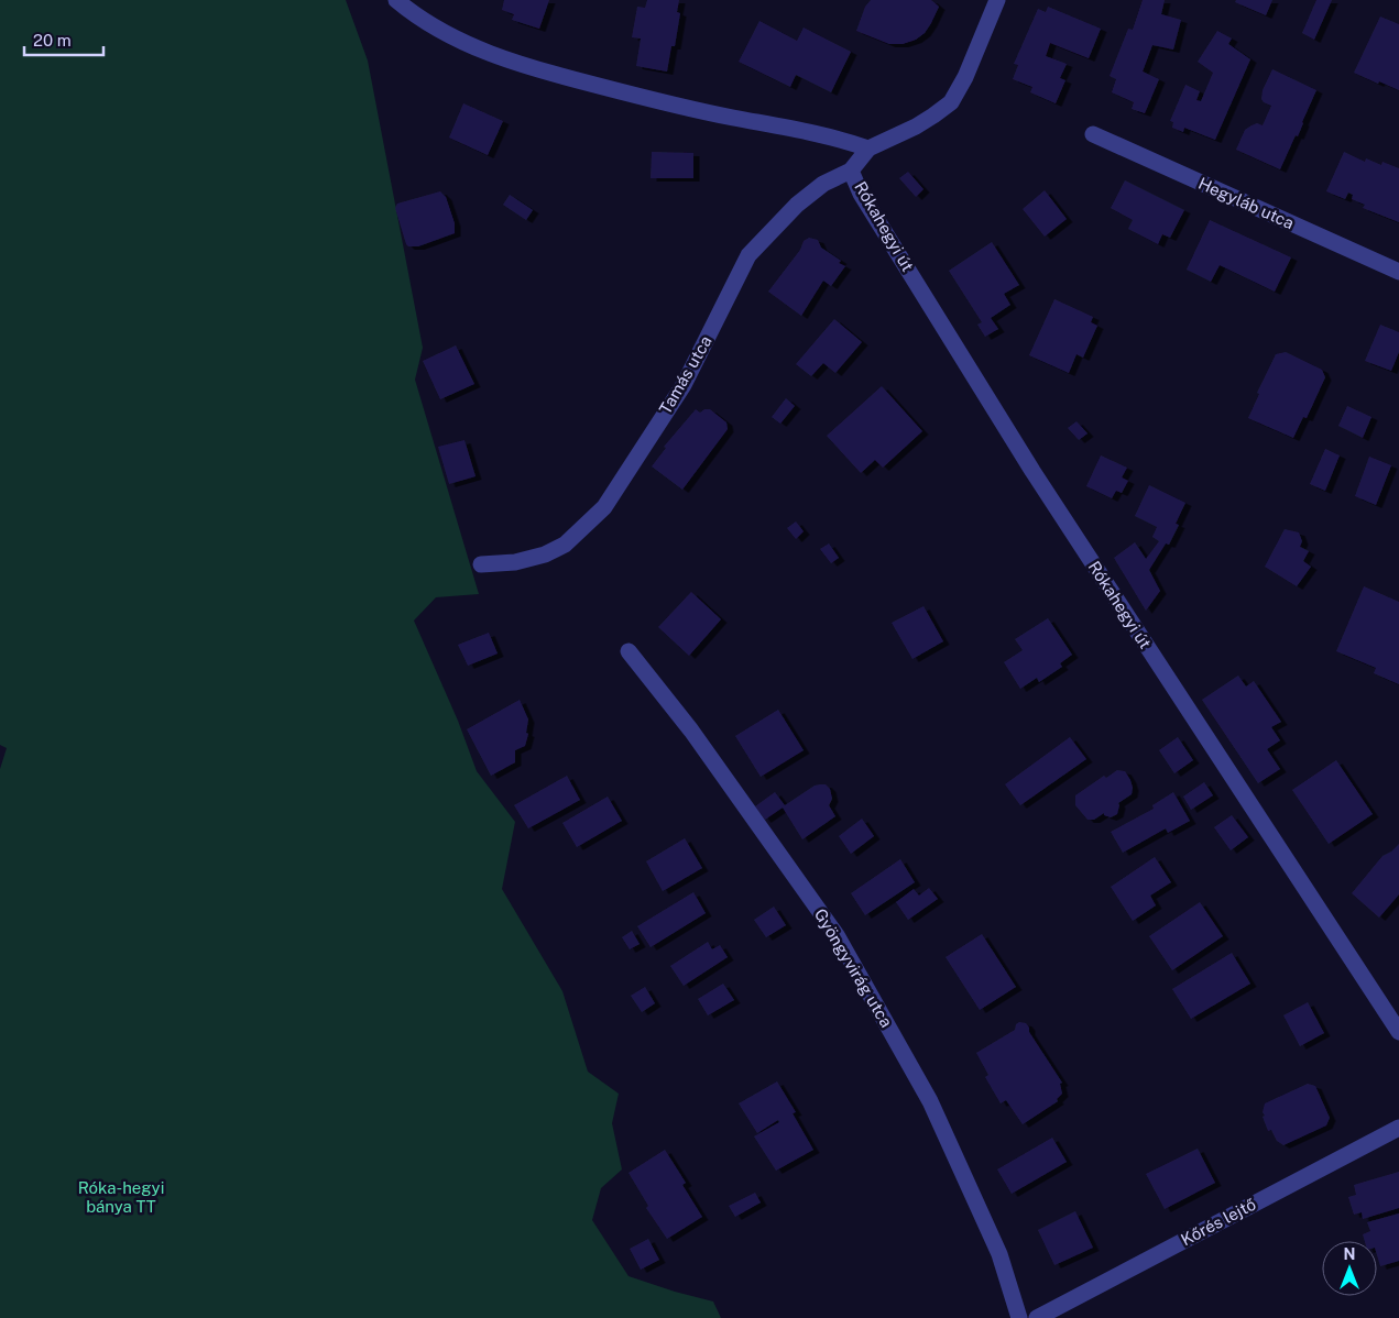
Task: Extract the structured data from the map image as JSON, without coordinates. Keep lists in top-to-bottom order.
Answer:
{
  "streets": {
    "street": [
      "Hegyláb utca",
      "Rókahegyi út",
      "Tamás utca",
      "Gyöngyvirág utca",
      "Kőrés lejtő"
    ]
  },
  "crossings": [
    ["Rókahegyi út", "Tamás utca"]
  ],
  "parks": ["Róka-hegyi bánya TT"],
  "scale_bar": "20 m",
  "north": "top"
}
